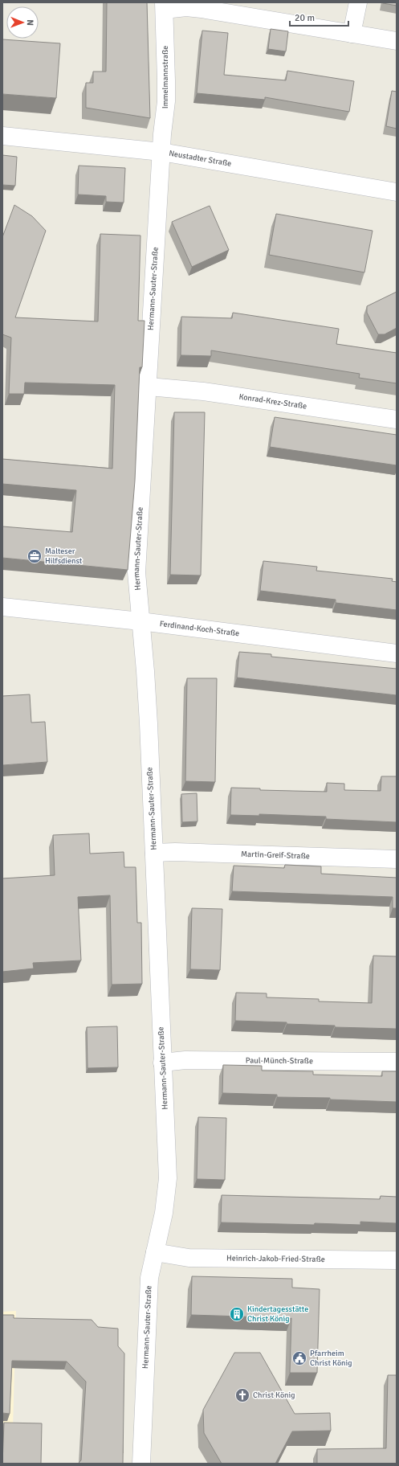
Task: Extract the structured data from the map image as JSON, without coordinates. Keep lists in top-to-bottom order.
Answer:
{
  "streets": {
    "street": [
      "Immelmannstraße",
      "Neustadter Straße",
      "Hermann-Sauter-Straße",
      "Konrad-Krez-Straße",
      "Ferdinand-Koch-Straße",
      "Martin-Greif-Straße",
      "Paul-Münch-Straße",
      "Heinrich-Jakob-Fried-Straße"
    ]
  },
  "crossings": [
    ["Immelmannstraße", "Neustadter Straße"],
    ["Immelmannstraße", "Hermann-Sauter-Straße"],
    ["Neustadter Straße", "Hermann-Sauter-Straße"],
    ["Hermann-Sauter-Straße", "Konrad-Krez-Straße"],
    ["Hermann-Sauter-Straße", "Ferdinand-Koch-Straße"],
    ["Hermann-Sauter-Straße", "Martin-Greif-Straße"],
    ["Hermann-Sauter-Straße", "Paul-Münch-Straße"],
    ["Hermann-Sauter-Straße", "Heinrich-Jakob-Fried-Straße"]
  ],
  "places": {
    "office": ["Malteser Hilfsdienst"],
    "building": ["Kindertagesstätte Christ König"],
    "public building": ["Pfarrheim Christ König"],
    "church": ["Christ König"]
  },
  "scale_bar": "20 m",
  "north": "right"
}
